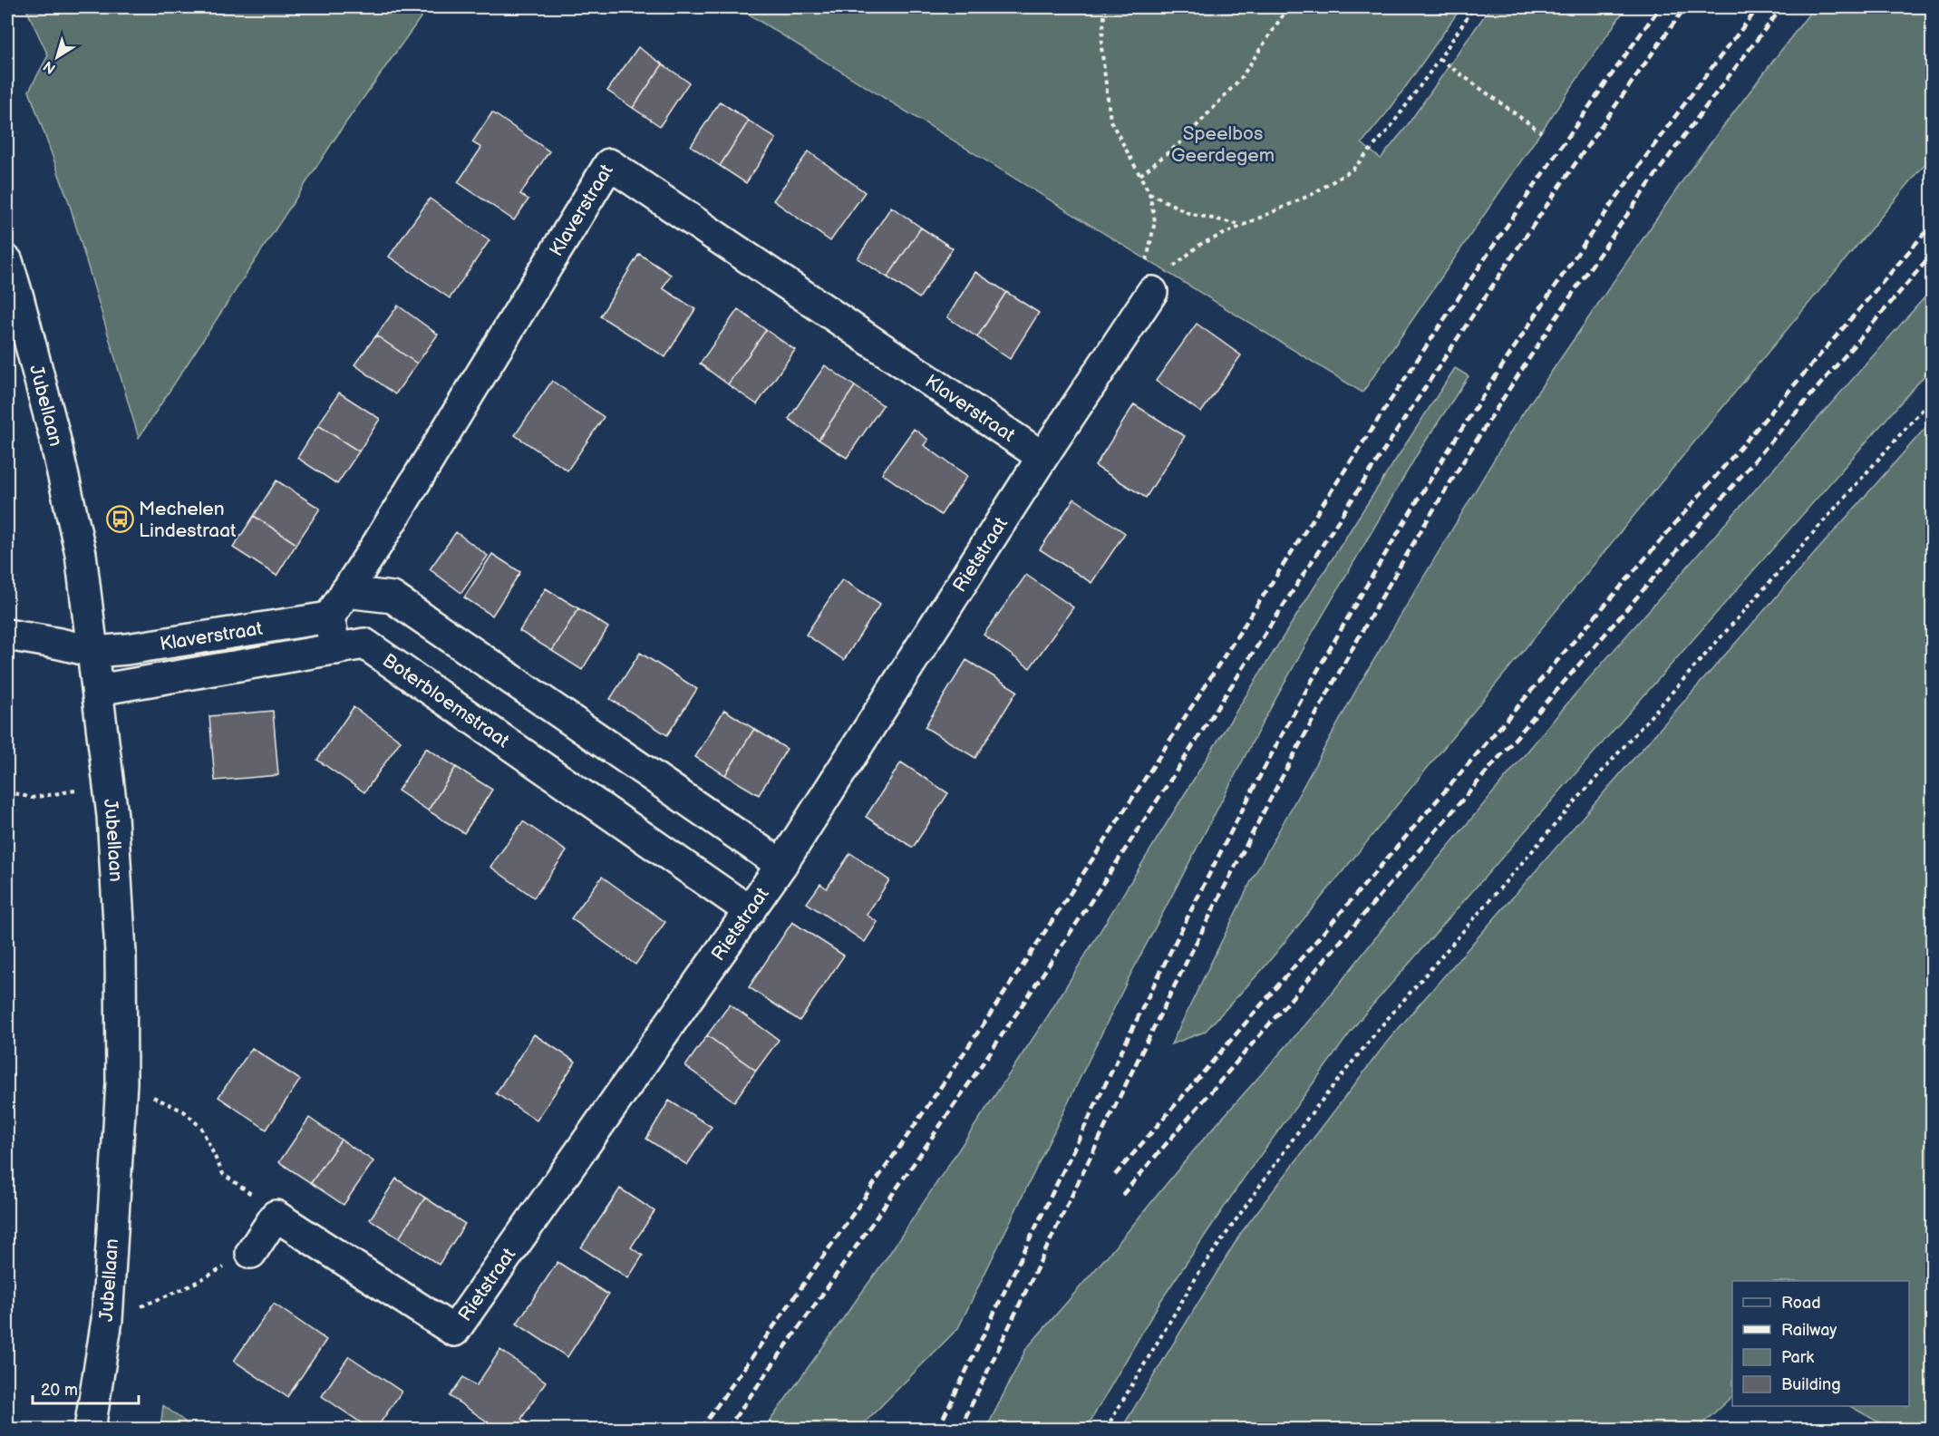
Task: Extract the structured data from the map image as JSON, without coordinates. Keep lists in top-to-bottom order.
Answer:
{
  "streets": {
    "street": [
      "Klaverstraat",
      "Jubellaan",
      "Rietstraat",
      "Boterbloemstraat"
    ]
  },
  "crossings": [
    ["Klaverstraat", "Jubellaan"],
    ["Klaverstraat", "Rietstraat"],
    ["Jubellaan", "Boterbloemstraat"],
    ["Rietstraat", "Boterbloemstraat"]
  ],
  "parks": ["Speelbos Geerdegem"],
  "places": {
    "bus stop": ["Mechelen Lindestraat"]
  },
  "legend": [
    "Road",
    "Railway",
    "Park",
    "Building"
  ],
  "scale_bar": "20 m",
  "north": "bottom left"
}
